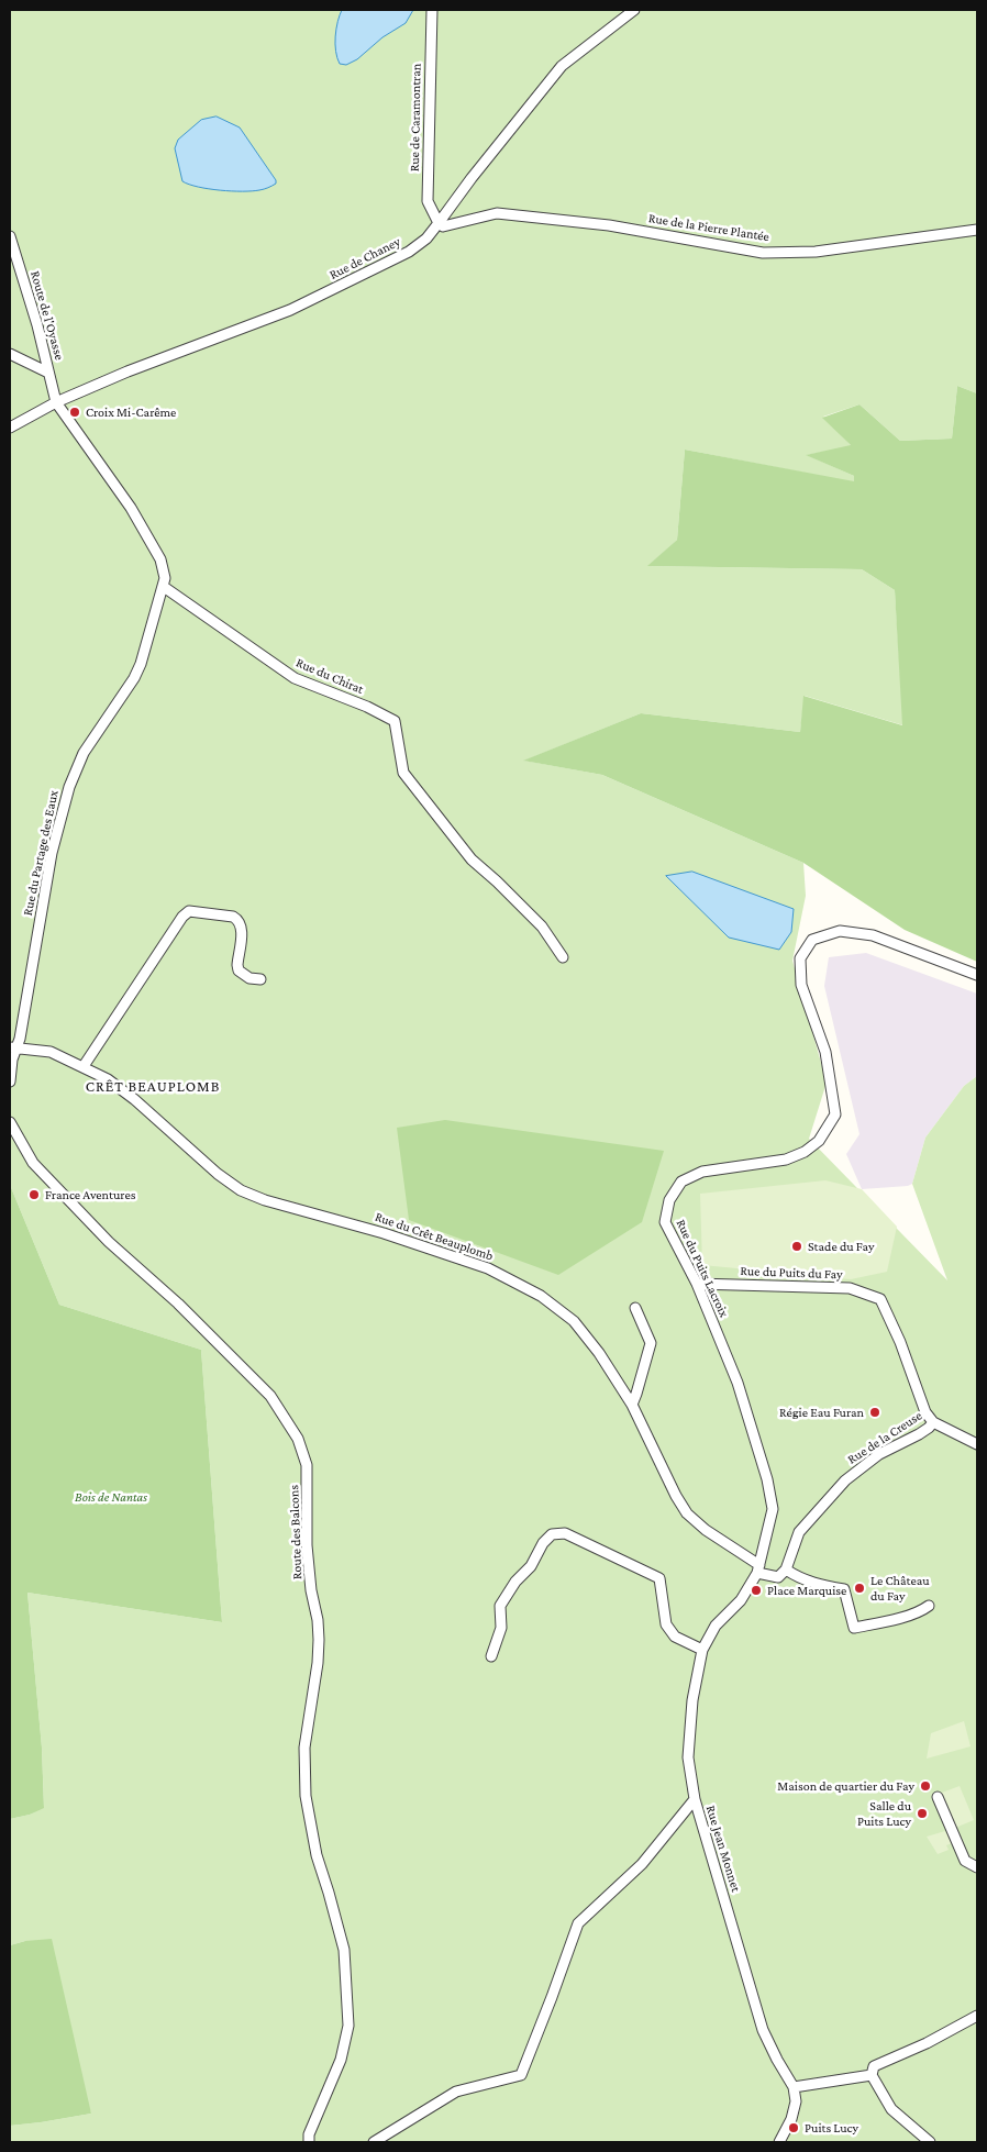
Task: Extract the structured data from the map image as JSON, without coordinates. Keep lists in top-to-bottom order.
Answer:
{
  "streets": {
    "street": [
      "Rue de Caramontran",
      "Rue de la Pierre Plantée",
      "Rue de Chaney",
      "Route de l'Oyasse",
      "Rue du Chirat",
      "Rue du Partage des Eaux",
      "Rue du Crêt Beauplomb",
      "Rue du Puits Lacroix",
      "Rue du Puits du Fay",
      "Rue de la Creuse",
      "Route des Balcons",
      "Rue Jean Monnet"
    ]
  },
  "crossings": [
    ["Rue de Caramontran", "Rue de la Pierre Plantée"],
    ["Rue de Caramontran", "Rue de Chaney"],
    ["Rue de la Pierre Plantée", "Rue de Chaney"],
    ["Rue de Chaney", "Route de l'Oyasse"],
    ["Rue du Chirat", "Rue du Partage des Eaux"],
    ["Rue du Partage des Eaux", "Rue du Crêt Beauplomb"],
    ["Rue du Crêt Beauplomb", "Rue du Puits Lacroix"],
    ["Rue du Crêt Beauplomb", "Rue Jean Monnet"],
    ["Rue du Puits Lacroix", "Rue du Puits du Fay"],
    ["Rue du Puits Lacroix", "Rue Jean Monnet"],
    ["Rue du Puits du Fay", "Rue de la Creuse"]
  ],
  "districts": ["CRÊT BEAUPLOMB"],
  "parks": ["Bois de Nantas"],
  "places": [
    "Croix Mi-Carême",
    "France Aventures",
    "Stade du Fay",
    "Régie Eau Furan",
    "Le Château du Fay",
    "Place Marquise",
    "Maison de quartier du Fay",
    "Salle du Puits Lucy",
    "Puits Lucy"
  ]
}
